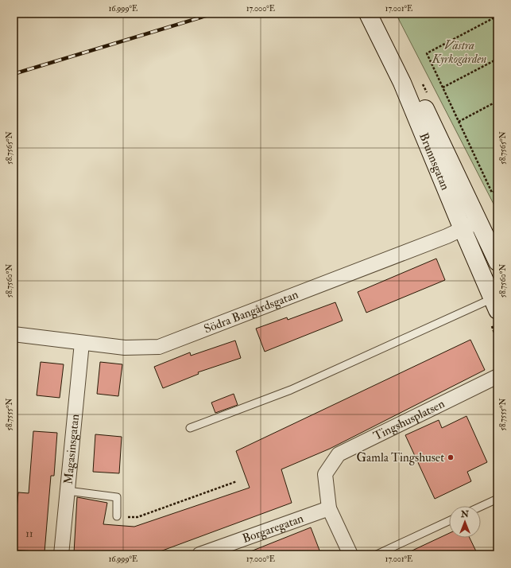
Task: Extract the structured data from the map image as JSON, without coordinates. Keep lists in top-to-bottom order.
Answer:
{
  "streets": {
    "main road": ["Brunnsgatan"],
    "street": [
      "Södra Bangårdsgatan",
      "Tingshusplatsen",
      "Magasinsgatan",
      "Borgaregatan"
    ]
  },
  "crossings": [
    ["Brunnsgatan", "Södra Bangårdsgatan"],
    ["Södra Bangårdsgatan", "Magasinsgatan"],
    ["Tingshusplatsen", "Borgaregatan"]
  ],
  "parks": ["Västra Kyrkogården"],
  "places": ["Gamla Tingshuset"],
  "house_numbers": ["11"],
  "north": "top",
  "coordinates": [
    "16.999°E",
    "17.000°E",
    "17.001°E",
    "58.7565°N",
    "58.7560°N",
    "58.7555°N"
  ]
}
